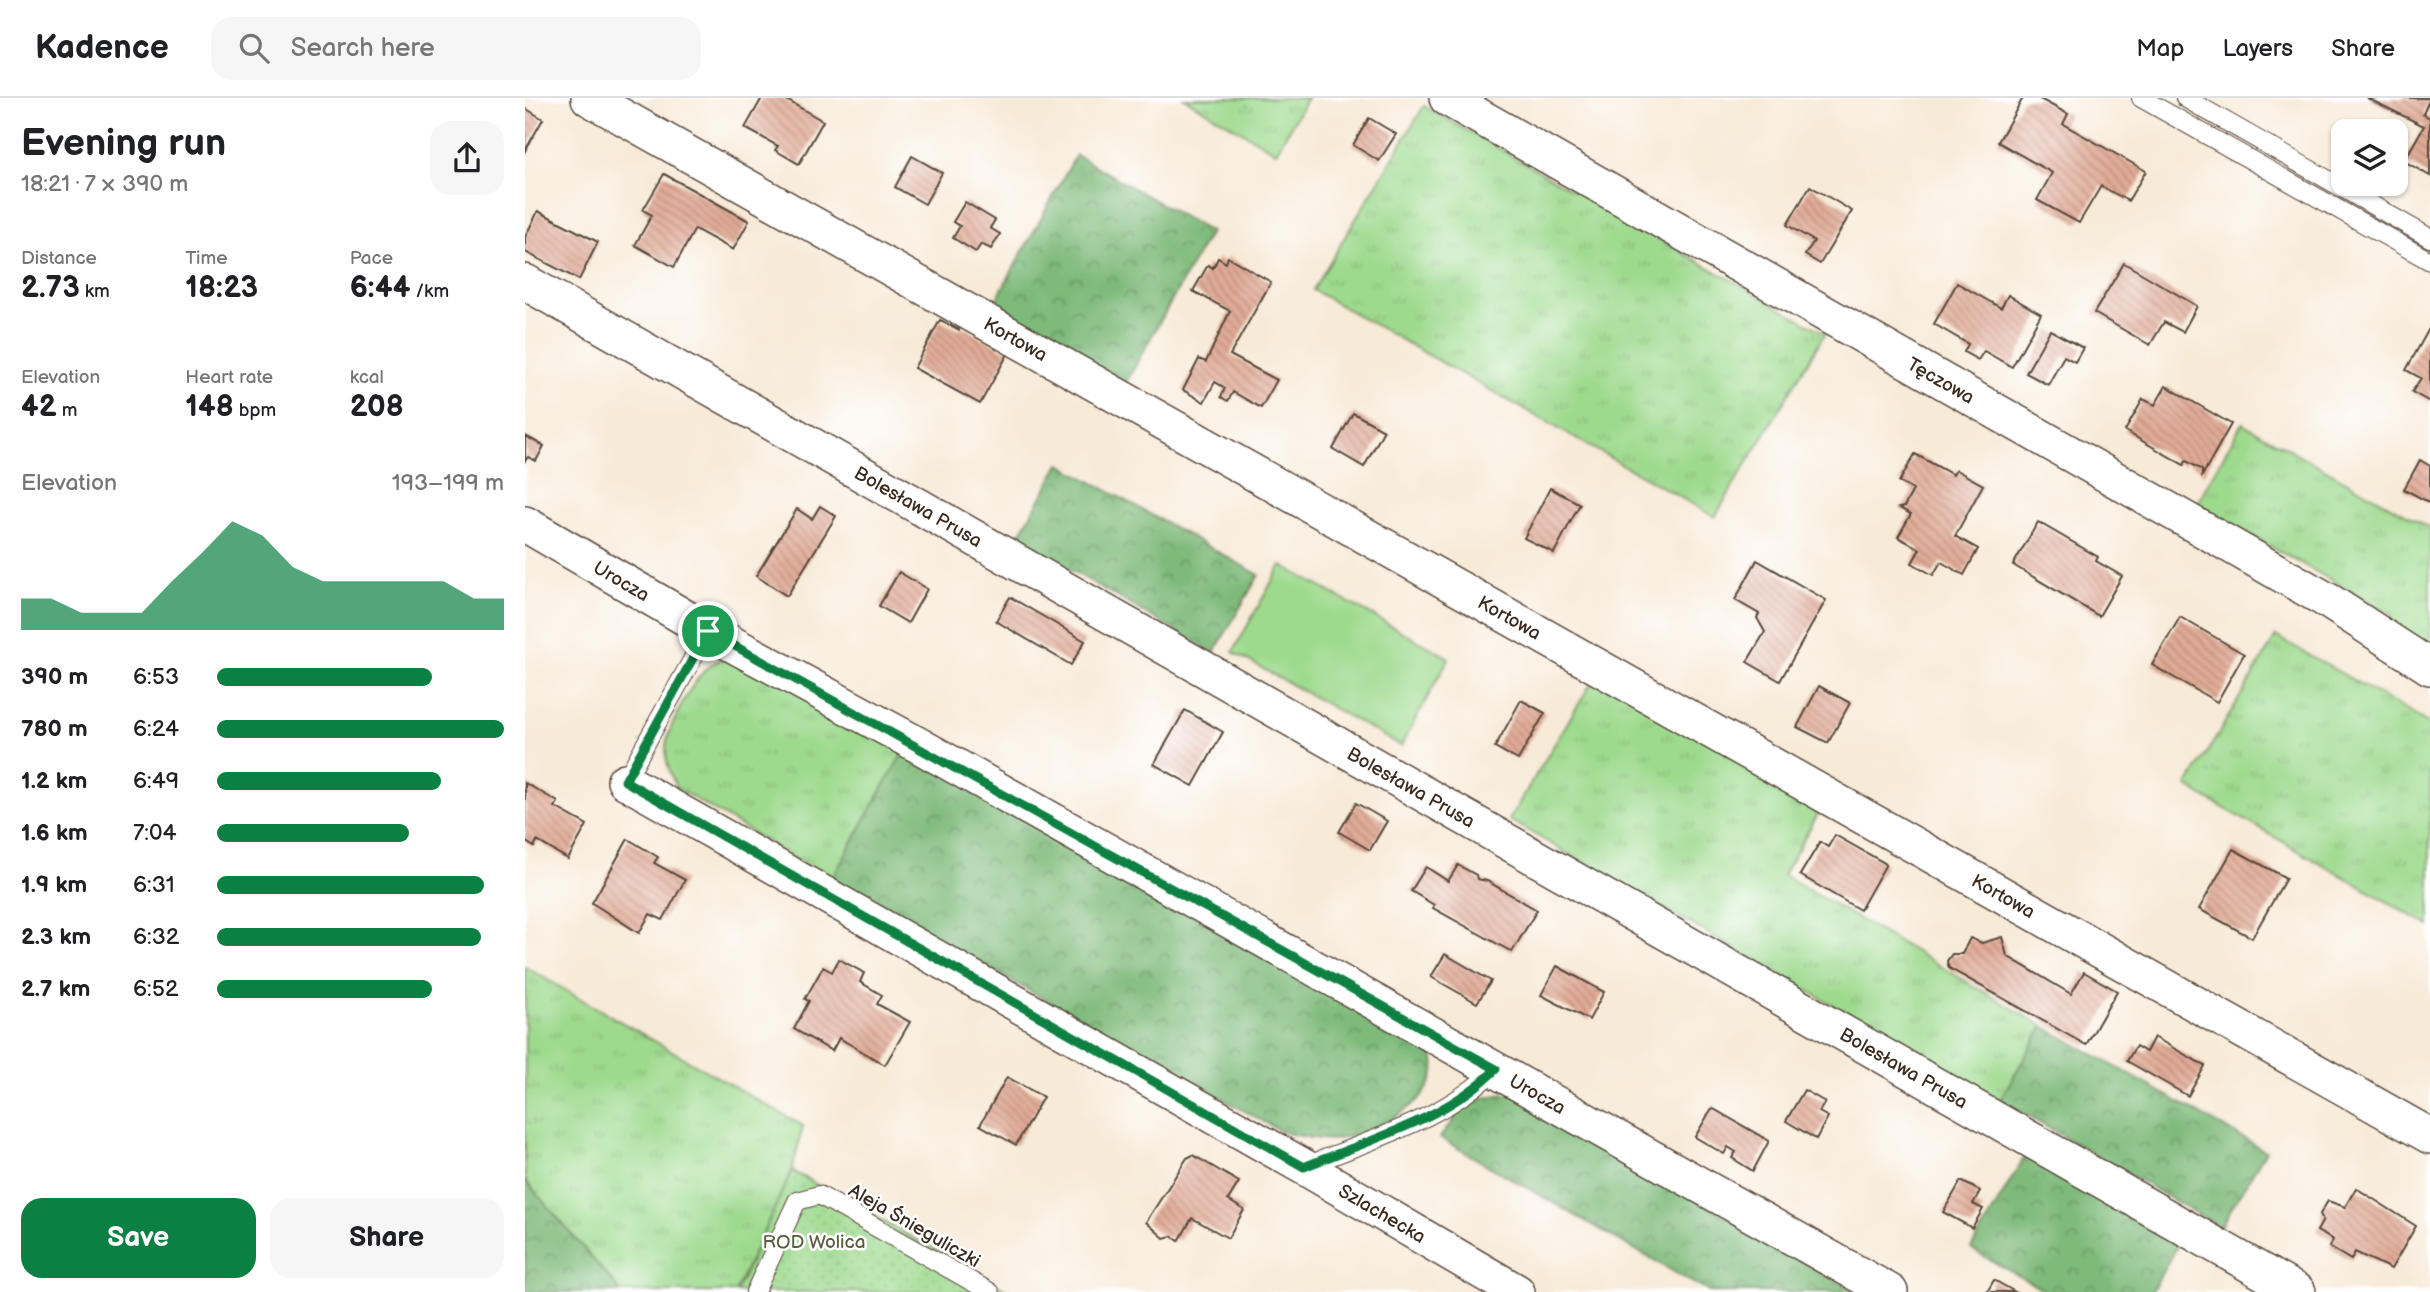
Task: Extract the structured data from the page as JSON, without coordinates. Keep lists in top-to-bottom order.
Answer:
{
  "streets": {
    "street": [
      "Kortowa",
      "Tęczowa",
      "Bolesława Prusa",
      "Urocza",
      "Szlachecka"
    ],
    "lane": ["Aleja Śnieguliczki"]
  },
  "parks": ["ROD Wolica"],
  "page": {
    "header": "Kadence",
    "search": "Search here",
    "nav": ["Map", "Layers", "Share"],
    "heading": ["Evening run", "18:21 · 7 × 390 m"],
    "stats": [
      ["Distance", "2.73 km"],
      ["Time", "18:23"],
      ["Pace", "6:44 /km"],
      ["Elevation", "42 m"],
      ["Heart rate", "148 bpm"],
      ["kcal", "208"]
    ],
    "chart": ["Elevation", "193–199 m"],
    "list": [
      {
        "name": "390 m",
        "note": "6:53"
      },
      {
        "name": "780 m",
        "note": "6:24"
      },
      {
        "name": "1.2 km",
        "note": "6:49"
      },
      {
        "name": "1.6 km",
        "note": "7:04"
      },
      {
        "name": "1.9 km",
        "note": "6:31"
      },
      {
        "name": "2.3 km",
        "note": "6:32"
      },
      {
        "name": "2.7 km",
        "note": "6:52"
      }
    ],
    "buttons": ["Save", "Share"]
  }
}
